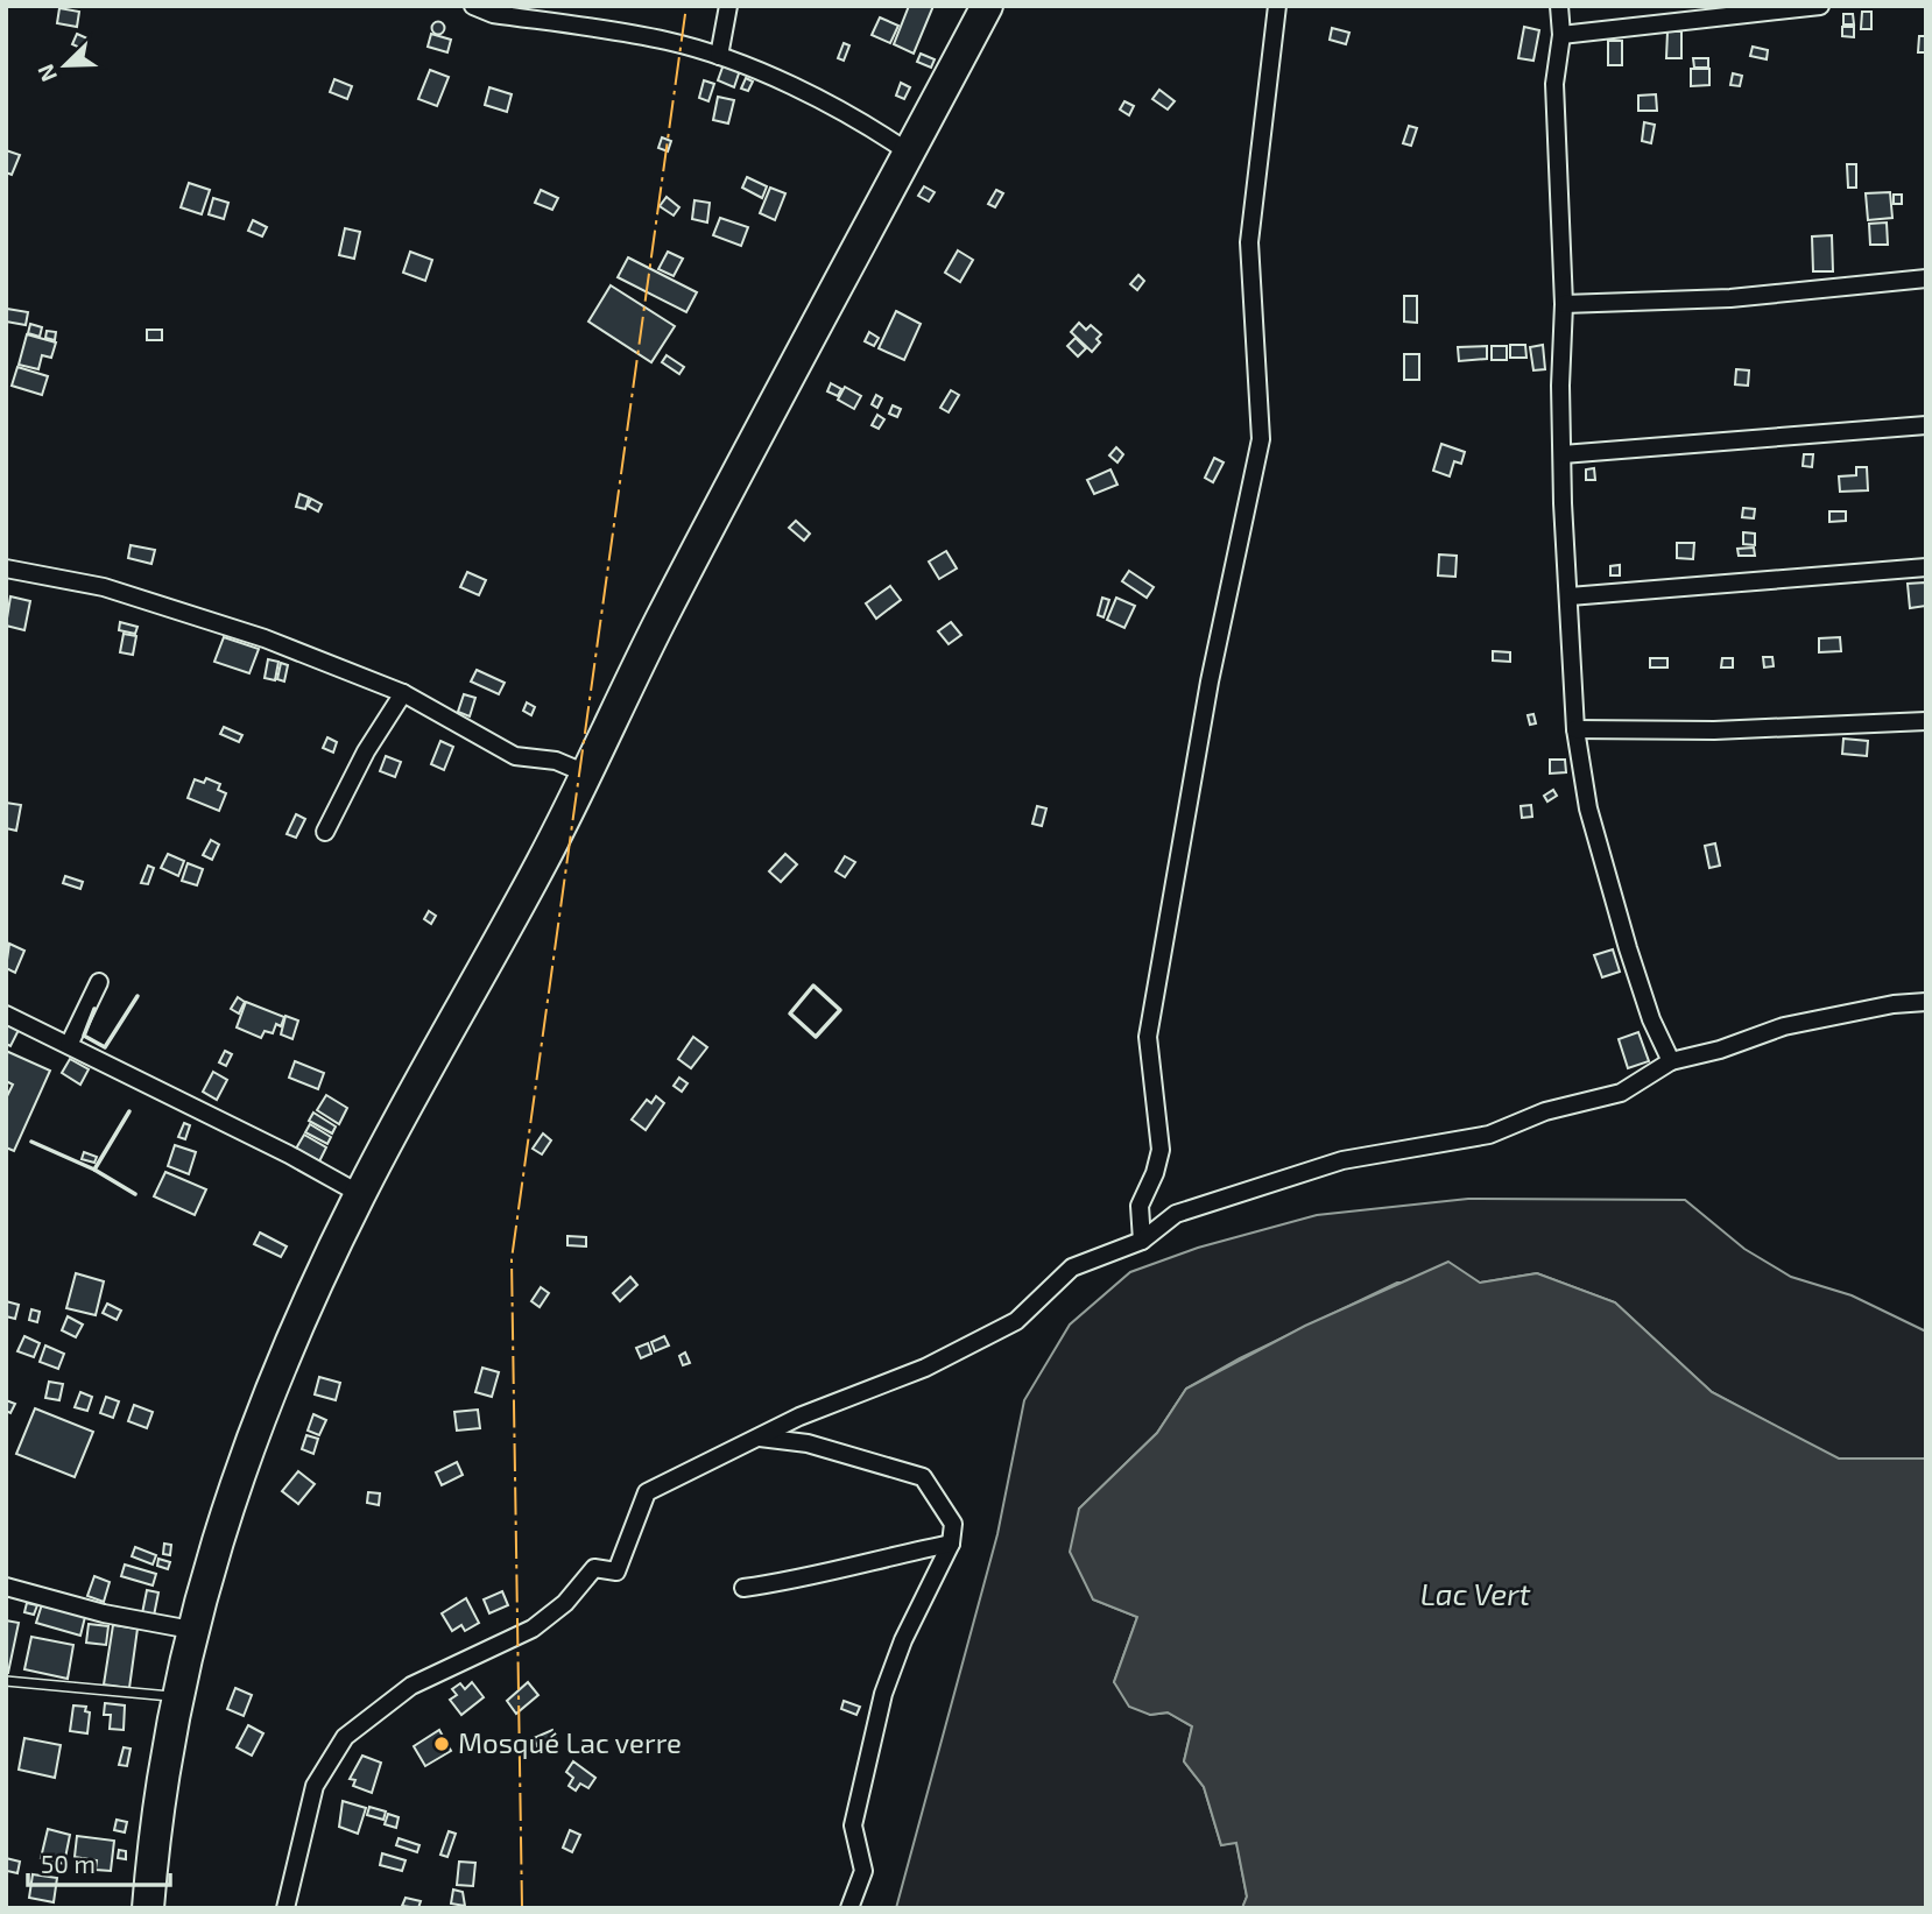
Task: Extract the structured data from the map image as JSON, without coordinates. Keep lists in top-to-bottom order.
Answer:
{
  "water": ["Lac Vert"],
  "places": ["Mosqué Lac verre"],
  "scale_bar": "50 m",
  "north": "bottom left"
}
